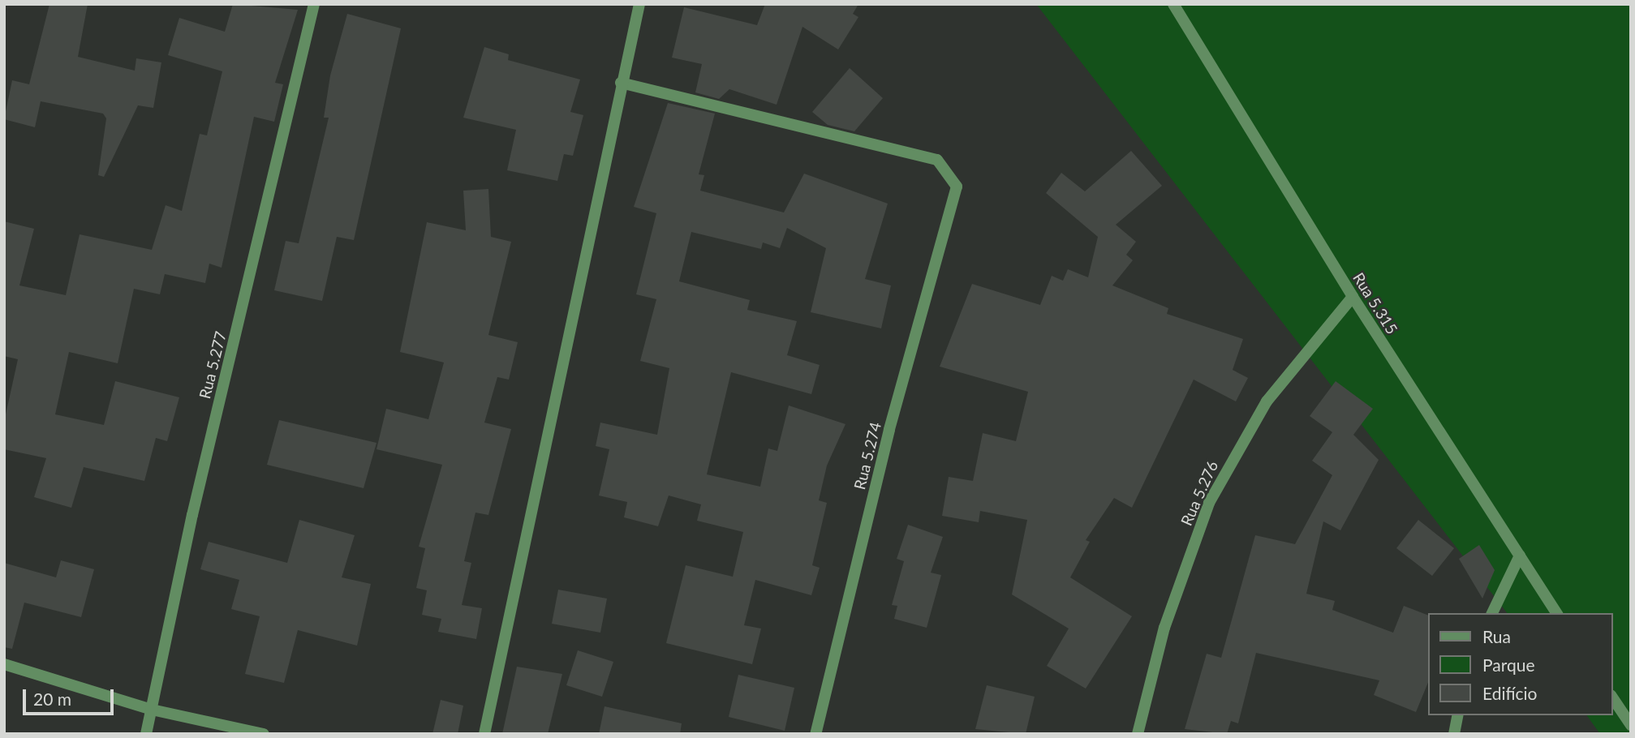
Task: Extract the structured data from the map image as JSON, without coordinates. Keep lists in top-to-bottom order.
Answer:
{
  "streets": {
    "street": [
      "Rua 5.315",
      "Rua 5.277",
      "Rua 5.274",
      "Rua 5.276"
    ]
  },
  "crossings": [
    ["Rua 5.315", "Rua 5.276"]
  ],
  "legend": ["Rua", "Parque", "Edifício"],
  "scale_bar": "20 m"
}
